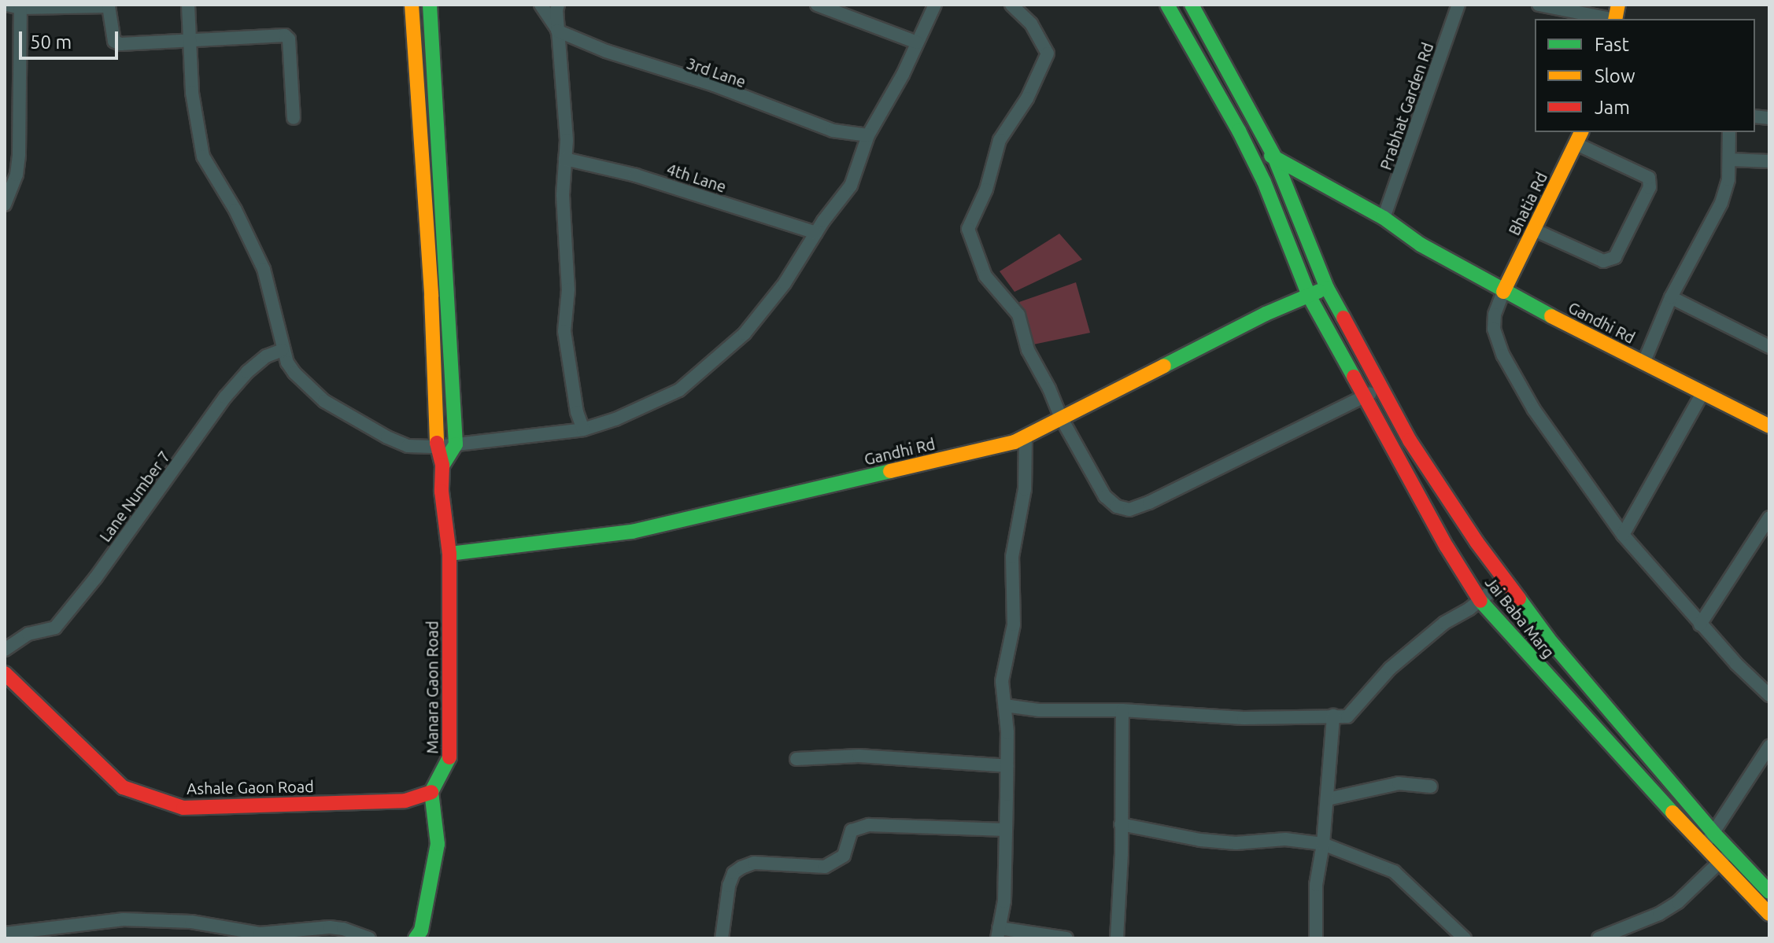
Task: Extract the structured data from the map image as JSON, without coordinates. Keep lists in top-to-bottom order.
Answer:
{
  "streets": {
    "street": [
      "3rd Lane",
      "Prabhat Garden Rd",
      "4th Lane",
      "Bhatia Rd",
      "Gandhi Rd",
      "Lane Number 7",
      "Jai Baba Marg",
      "Manara Gaon Road",
      "Ashale Gaon Road"
    ]
  },
  "crossings": [
    ["Prabhat Garden Rd", "Gandhi Rd"],
    ["Bhatia Rd", "Gandhi Rd"],
    ["Gandhi Rd", "Jai Baba Marg"],
    ["Gandhi Rd", "Manara Gaon Road"],
    ["Manara Gaon Road", "Ashale Gaon Road"]
  ],
  "legend": ["Fast", "Slow", "Jam"],
  "scale_bar": "50 m"
}
